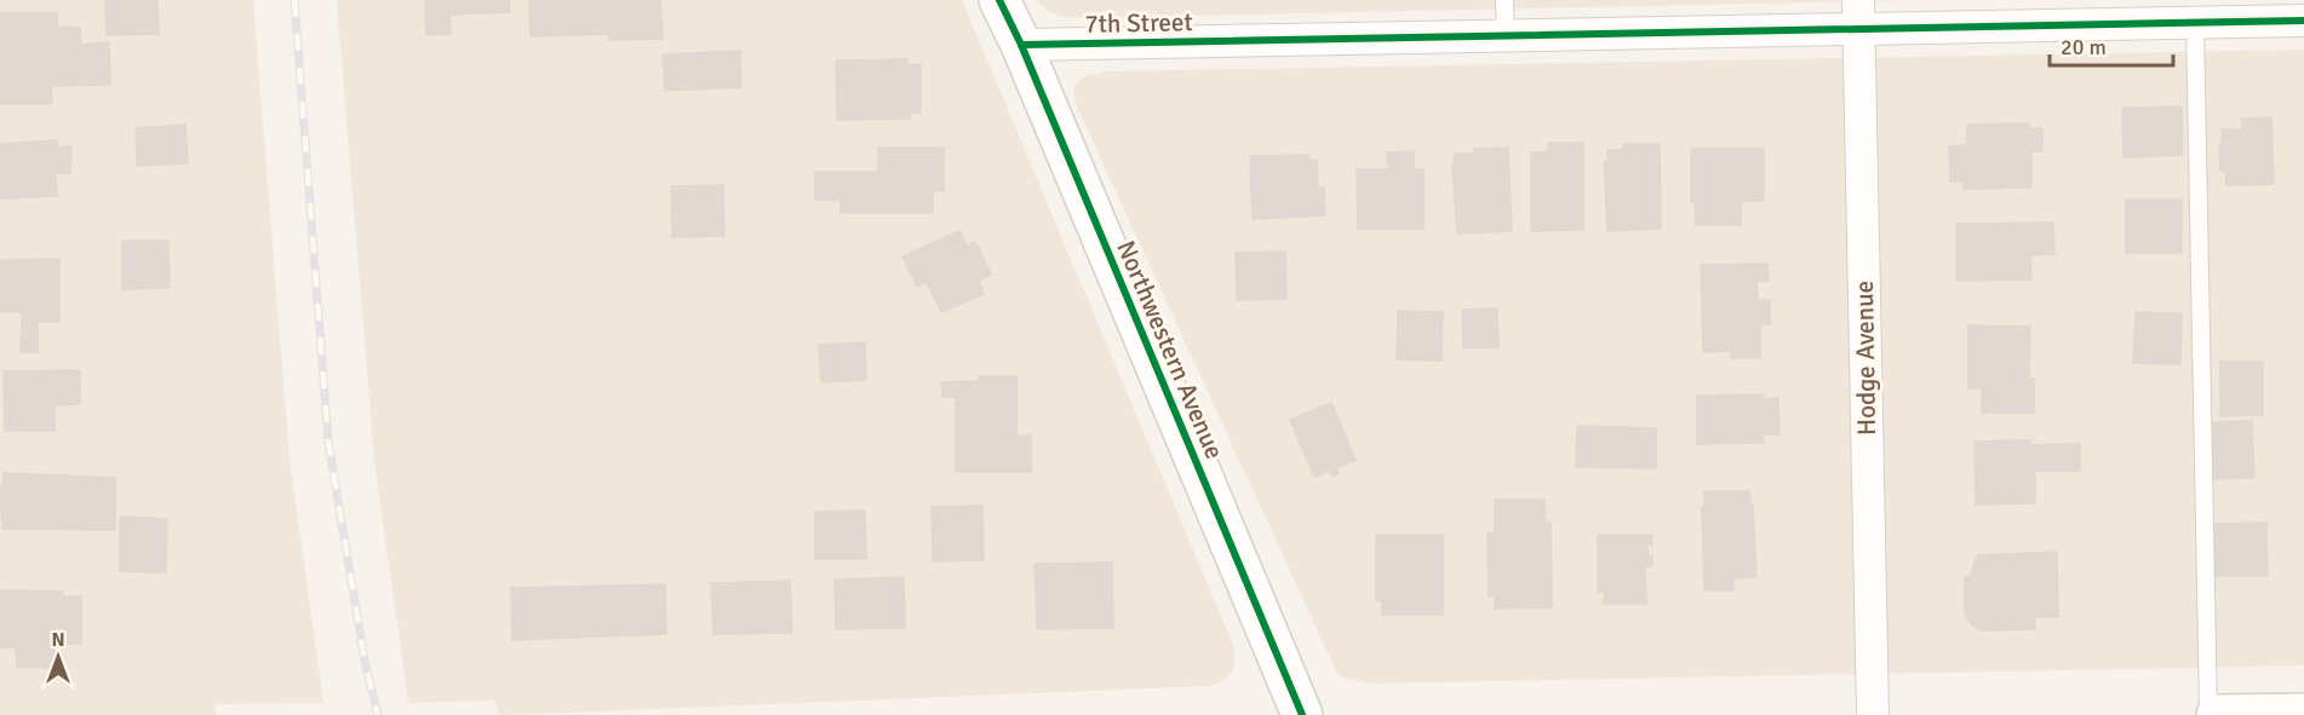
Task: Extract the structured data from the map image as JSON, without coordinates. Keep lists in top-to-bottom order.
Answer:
{
  "streets": {
    "street": ["7th Street", "Northwestern Avenue", "Hodge Avenue"]
  },
  "crossings": [
    ["7th Street", "Northwestern Avenue"],
    ["7th Street", "Hodge Avenue"]
  ],
  "scale_bar": "20 m",
  "north": "top"
}
